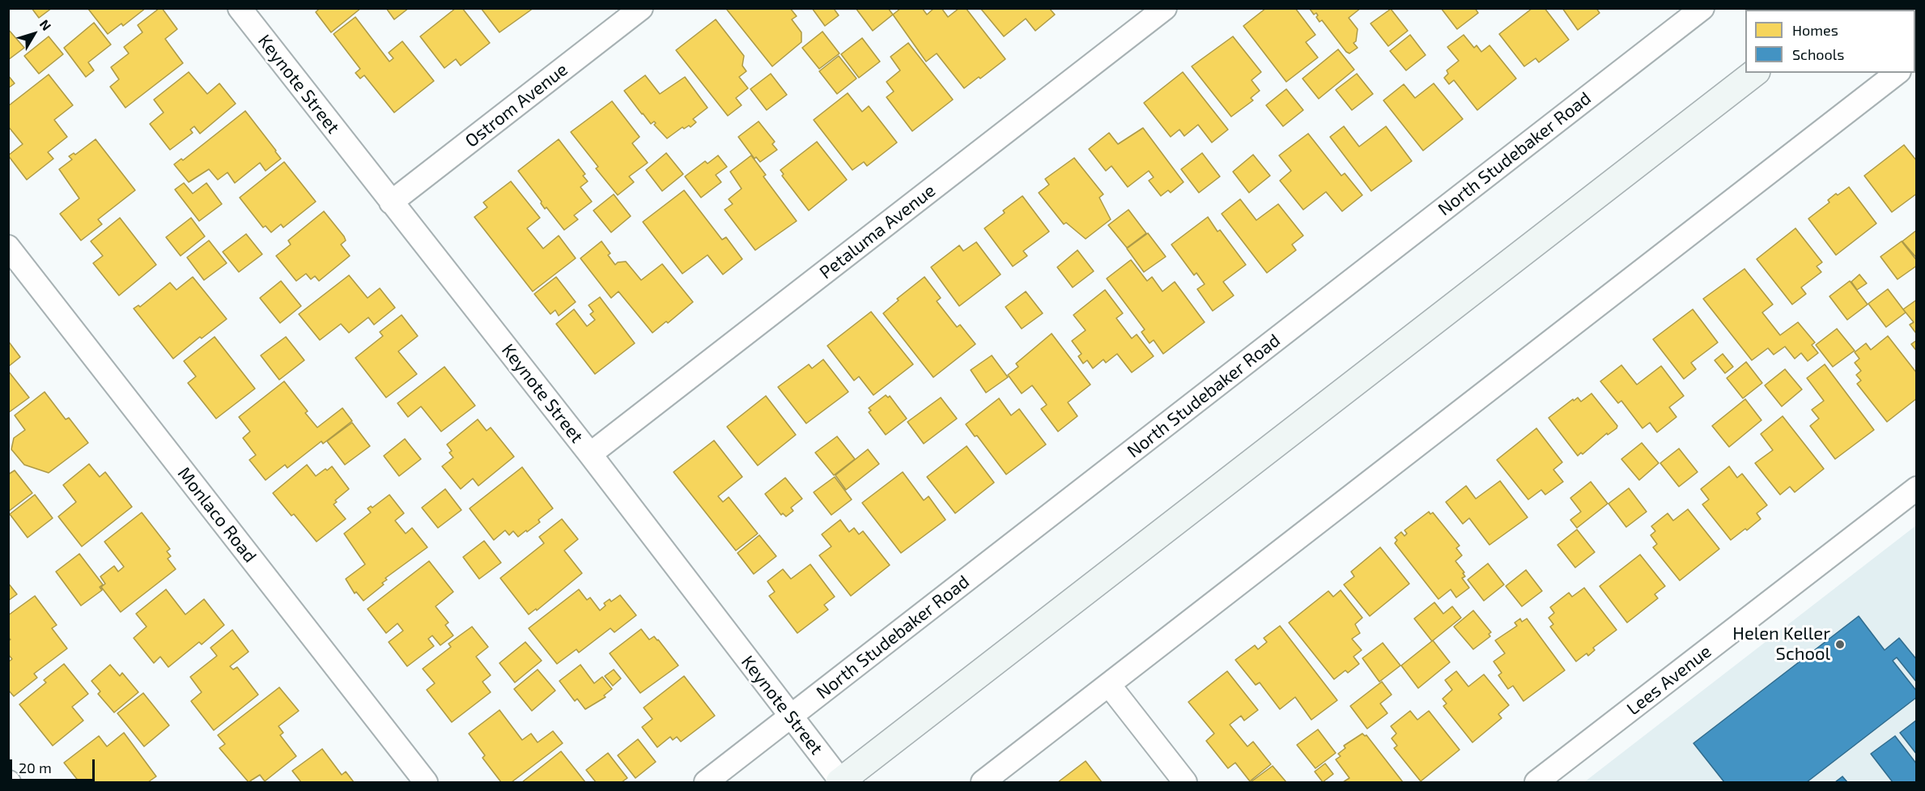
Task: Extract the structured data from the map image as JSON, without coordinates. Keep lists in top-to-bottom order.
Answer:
{
  "streets": {
    "street": [
      "Keynote Street",
      "Ostrom Avenue",
      "North Studebaker Road",
      "Petaluma Avenue",
      "Monlaco Road",
      "Lees Avenue"
    ]
  },
  "crossings": [
    ["Keynote Street", "Ostrom Avenue"],
    ["Keynote Street", "North Studebaker Road"],
    ["Keynote Street", "Petaluma Avenue"]
  ],
  "places": ["Helen Keller School"],
  "legend": ["Homes", "Schools"],
  "scale_bar": "20 m",
  "north": "top right"
}
